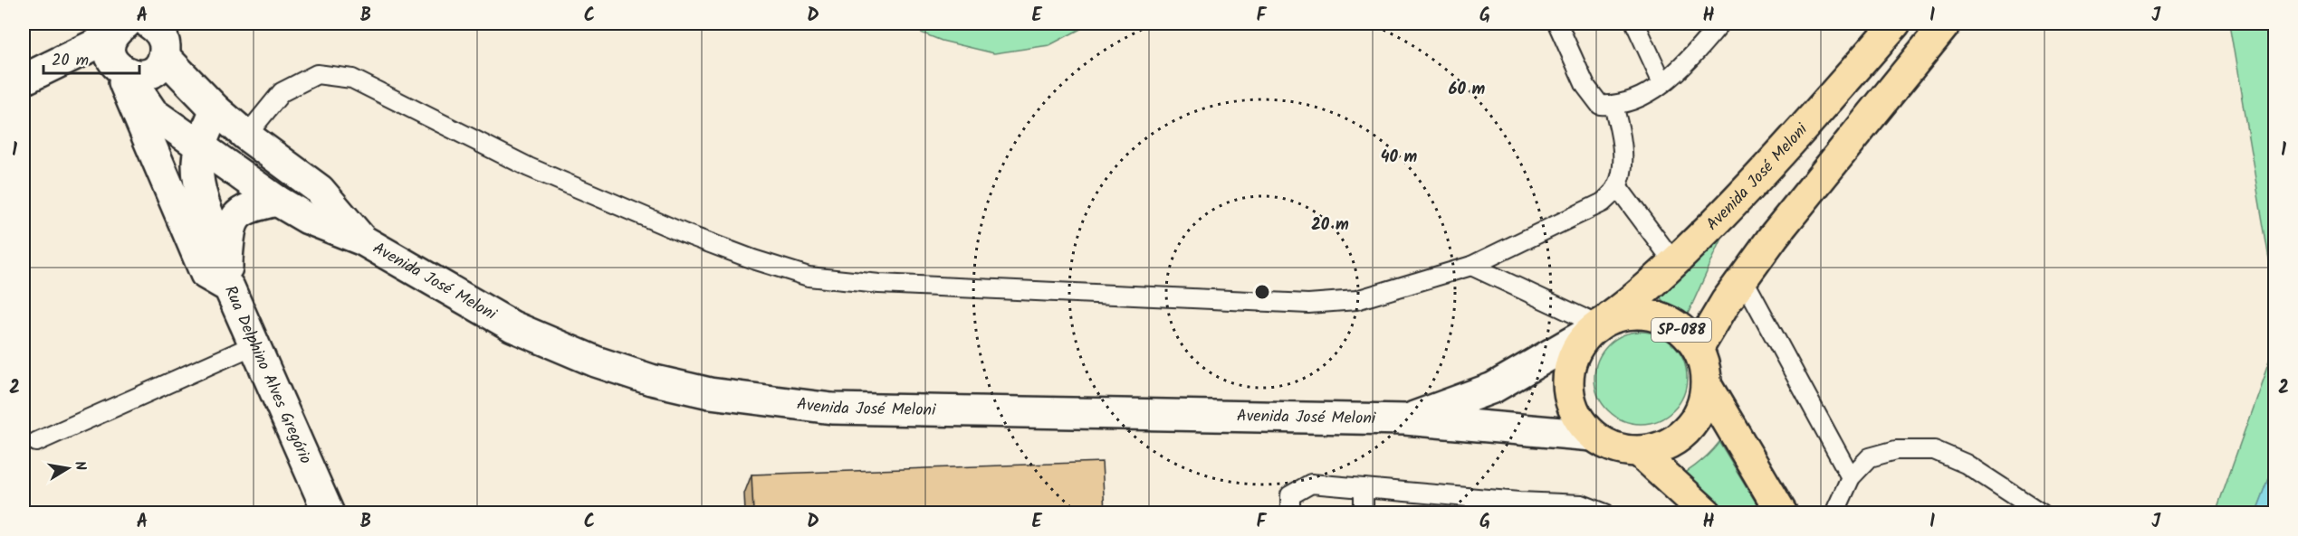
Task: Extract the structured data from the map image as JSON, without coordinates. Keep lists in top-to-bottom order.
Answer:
{
  "streets": {
    "main road": ["Avenida José Meloni", "SP-088"],
    "street": ["Rua Delphino Alves Gregório"]
  },
  "crossings": [
    ["Avenida José Meloni", "SP-088"]
  ],
  "scale_bar": "20 m",
  "north": "right",
  "grid": {
    "columns": [
      "A",
      "B",
      "C",
      "D",
      "E",
      "F",
      "G",
      "H",
      "I",
      "J"
    ],
    "rows": ["1", "2"]
  },
  "rings": ["60 m", "40 m", "20 m"]
}
